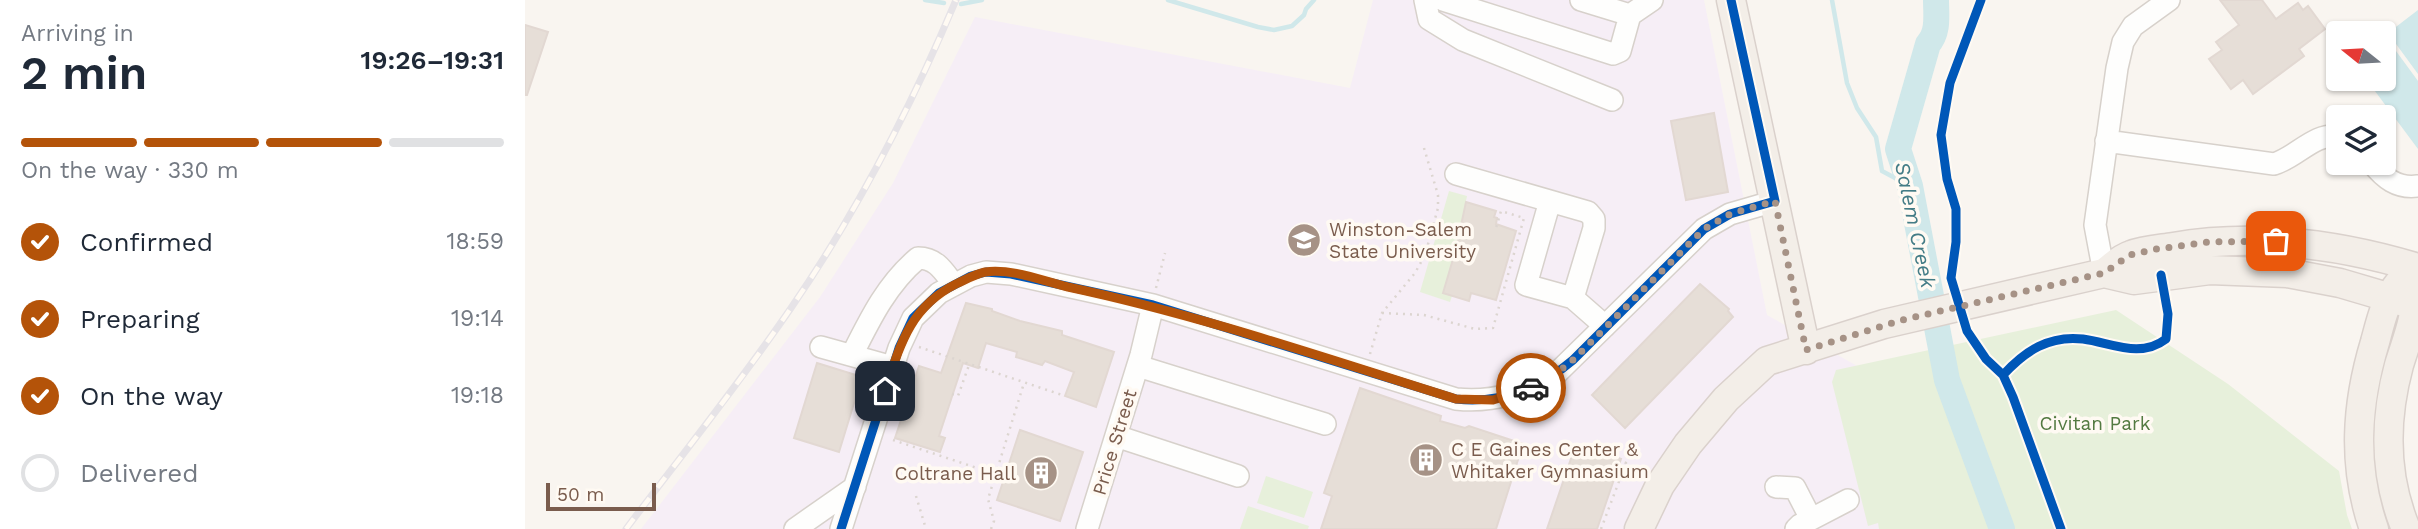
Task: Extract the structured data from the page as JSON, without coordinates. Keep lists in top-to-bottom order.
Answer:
{
  "streets": {
    "street": ["Price Street"]
  },
  "water": ["Salem Creek"],
  "parks": ["Civitan Park"],
  "places": {
    "school or university": ["Winston-Salem State University"],
    "building": ["C E Gaines Center & Whitaker Gymnasium", "Coltrane Hall"]
  },
  "scale_bar": "50 m",
  "north": "left",
  "page": {
    "heading": ["2 min", "Arriving in", "19:26–19:31"],
    "bar": "On the way · 330 m",
    "list": [
      ["Confirmed", "18:59"],
      ["Preparing", "19:14"],
      ["On the way", "19:18"],
      "Delivered"
    ],
    "scale": "50 m"
  }
}
